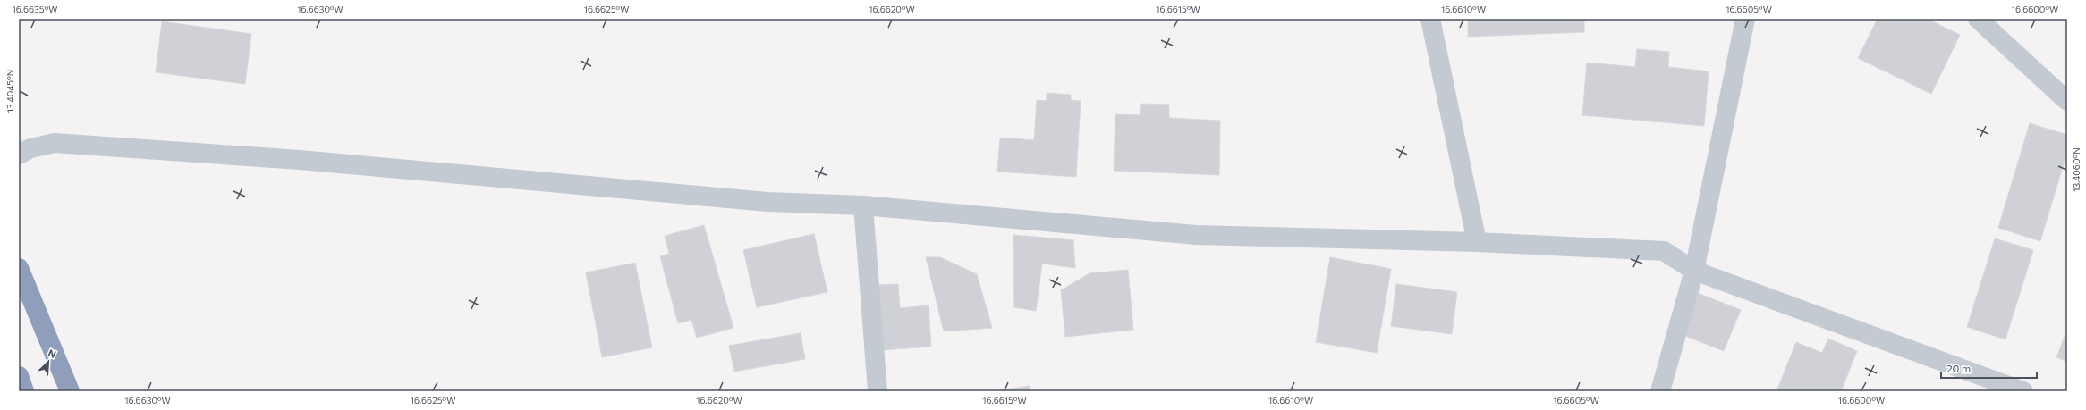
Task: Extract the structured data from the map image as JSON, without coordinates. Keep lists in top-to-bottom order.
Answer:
{
  "scale_bar": "20 m",
  "north": "top right",
  "coordinates": [
    "16.6635°W",
    "16.6630°W",
    "16.6625°W",
    "16.6620°W",
    "16.6615°W",
    "16.6610°W",
    "16.6605°W",
    "16.6600°W",
    "13.4045°N",
    "13.4060°N"
  ]
}
